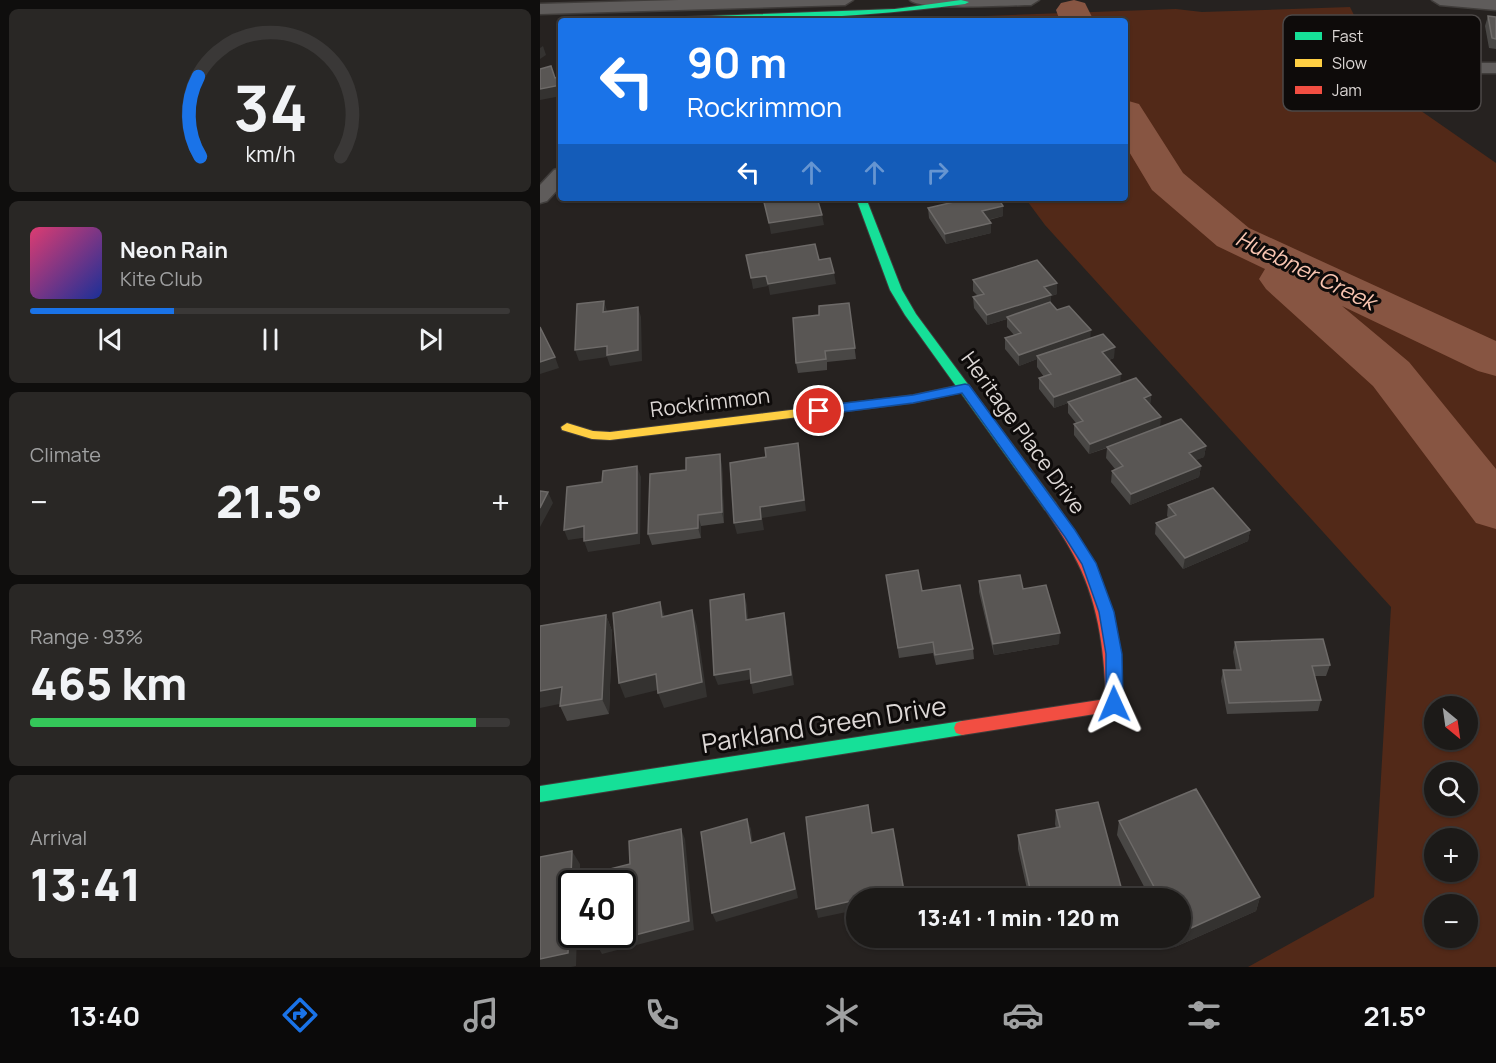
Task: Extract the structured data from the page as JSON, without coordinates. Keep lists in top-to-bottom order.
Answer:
{
  "streets": {
    "street": ["Rockrimmon", "Heritage Place Drive", "Parkland Green Drive"]
  },
  "crossings": [
    ["Rockrimmon", "Heritage Place Drive"],
    ["Heritage Place Drive", "Parkland Green Drive"]
  ],
  "water": ["Huebner Creek"],
  "legend": ["Fast", "Slow", "Jam"],
  "north": "bottom right",
  "page": {
    "turn": ["90 m", "Rockrimmon"],
    "song": ["Neon Rain", "Kite Club"],
    "tile": [
      "Climate",
      ["Range · 93%", "465 km"],
      ["Arrival", "13:41"]
    ],
    "heat": ["−", "21.5°", "+"],
    "map_buttons": ["+", "−"],
    "limit": "40",
    "trip": "13:41 · 1 min · 120 m",
    "tabs": ["13:40", "21.5°"],
    "gauge": ["34", "km/h"]
  }
}
